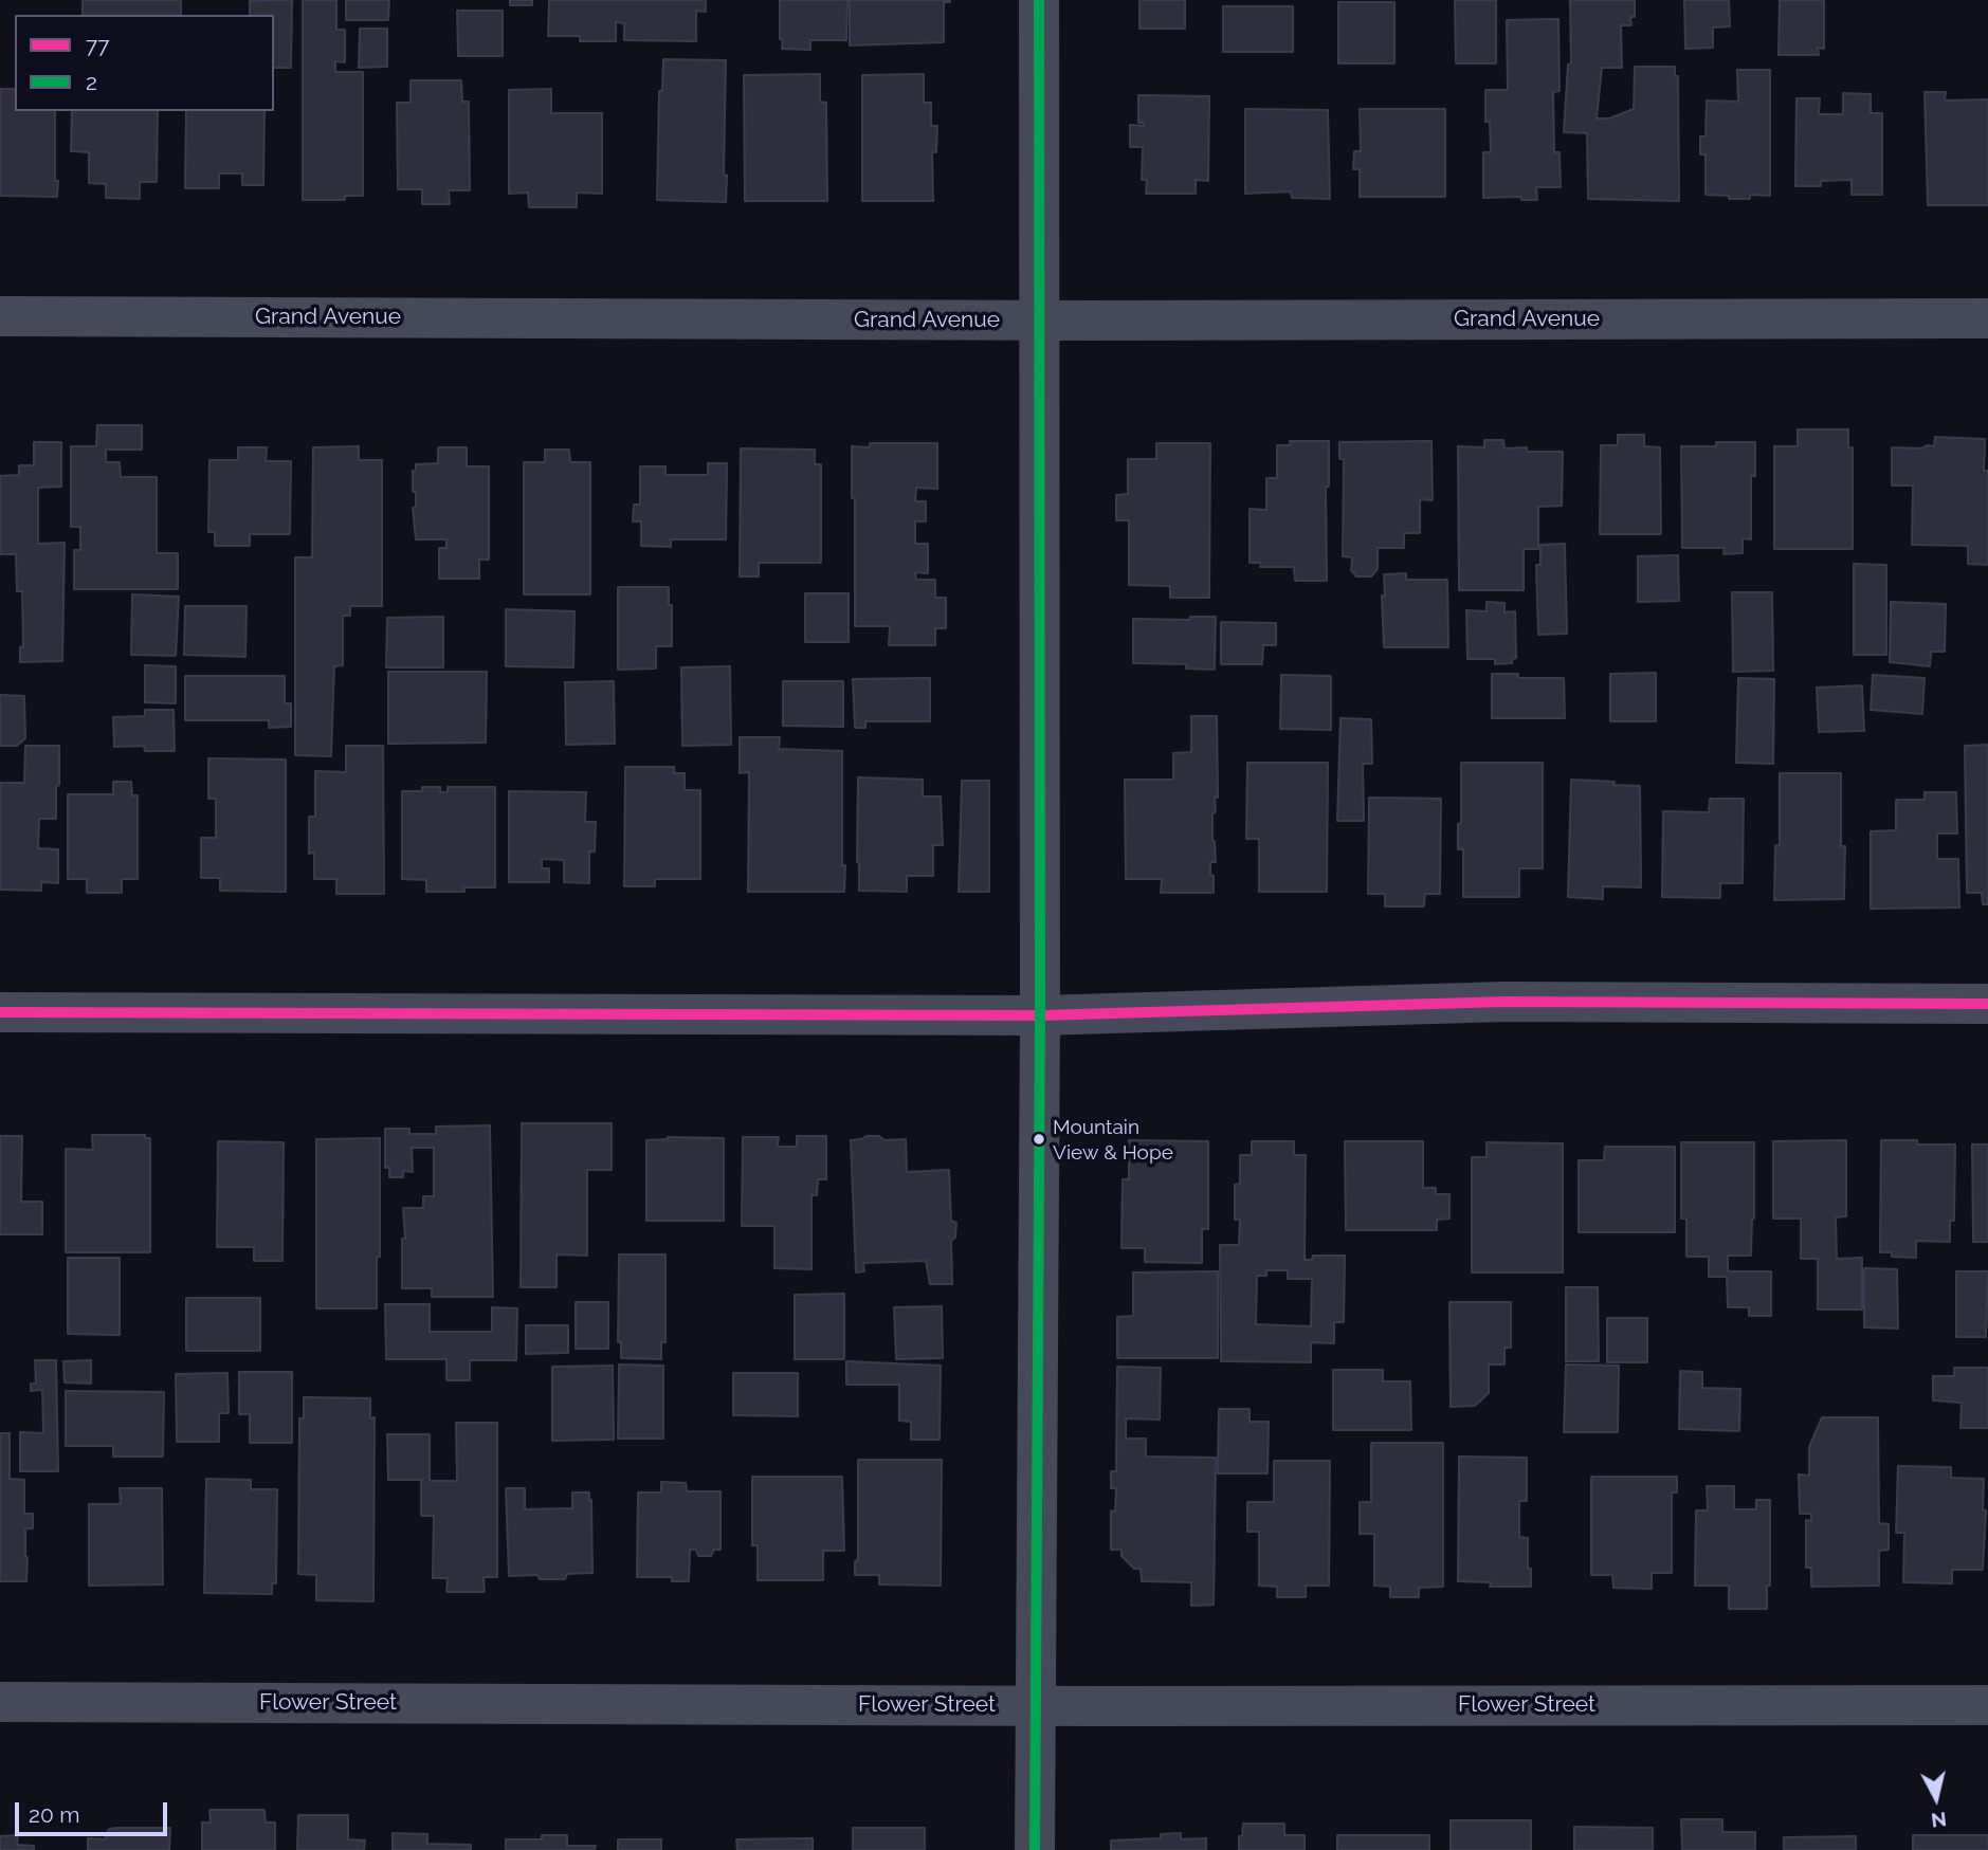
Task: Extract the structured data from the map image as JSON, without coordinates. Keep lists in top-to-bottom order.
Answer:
{
  "streets": {
    "street": ["Grand Avenue", "Flower Street"]
  },
  "places": ["Mountain View & Hope"],
  "lines": ["transit line 2", "transit line 77"],
  "legend": ["77", "2"],
  "scale_bar": "20 m",
  "north": "bottom"
}
